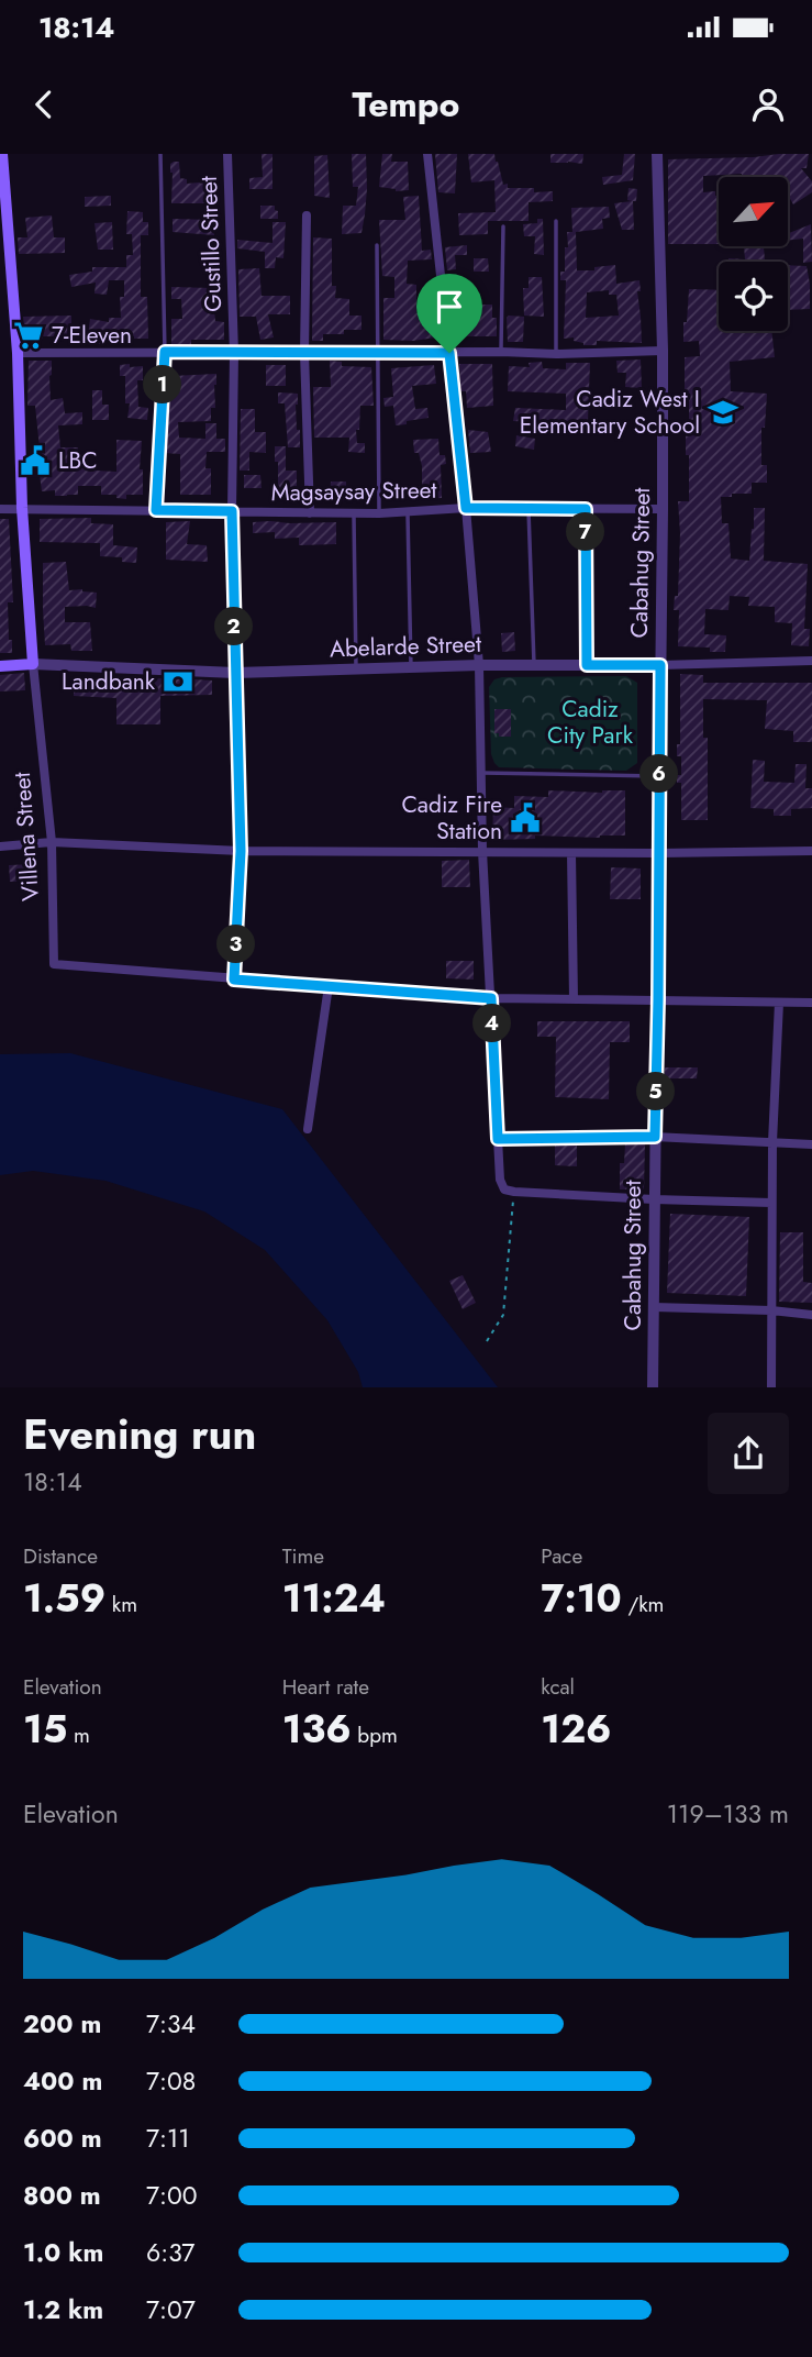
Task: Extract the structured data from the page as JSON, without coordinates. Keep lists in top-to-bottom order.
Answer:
{
  "streets": {
    "main road": ["Abelarde Street", "Villena Street"],
    "street": ["Gustillo Street", "Magsaysay Street", "Cabahug Street"]
  },
  "crossings": [
    ["Gustillo Street", "Magsaysay Street"],
    ["Gustillo Street", "Abelarde Street"],
    ["Gustillo Street", "Villena Street"],
    ["Magsaysay Street", "Cabahug Street"],
    ["Magsaysay Street", "Villena Street"],
    ["Cabahug Street", "Abelarde Street"],
    ["Abelarde Street", "Villena Street"]
  ],
  "parks": ["Cadiz City Park"],
  "places": {
    "supermarket": ["7-Eleven"],
    "school or university": ["Cadiz West I Elementary School"],
    "public building": ["LBC", "Cadiz Fire Station"],
    "bank": ["Landbank"]
  },
  "north": "top right",
  "page": {
    "status": "18:14",
    "header": "Tempo",
    "pins": [
      "1",
      "7",
      "2",
      "6",
      "3",
      "4",
      "5"
    ],
    "heading": ["Evening run", "18:14"],
    "stats": [
      ["Distance", "1.59 km"],
      ["Time", "11:24"],
      ["Pace", "7:10 /km"],
      ["Elevation", "15 m"],
      ["Heart rate", "136 bpm"],
      ["kcal", "126"]
    ],
    "chart": ["Elevation", "119–133 m"],
    "list": [
      {
        "name": "200 m",
        "note": "7:34"
      },
      {
        "name": "400 m",
        "note": "7:08"
      },
      {
        "name": "600 m",
        "note": "7:11"
      },
      {
        "name": "800 m",
        "note": "7:00"
      },
      {
        "name": "1.0 km",
        "note": "6:37"
      },
      {
        "name": "1.2 km",
        "note": "7:07"
      }
    ]
  }
}
